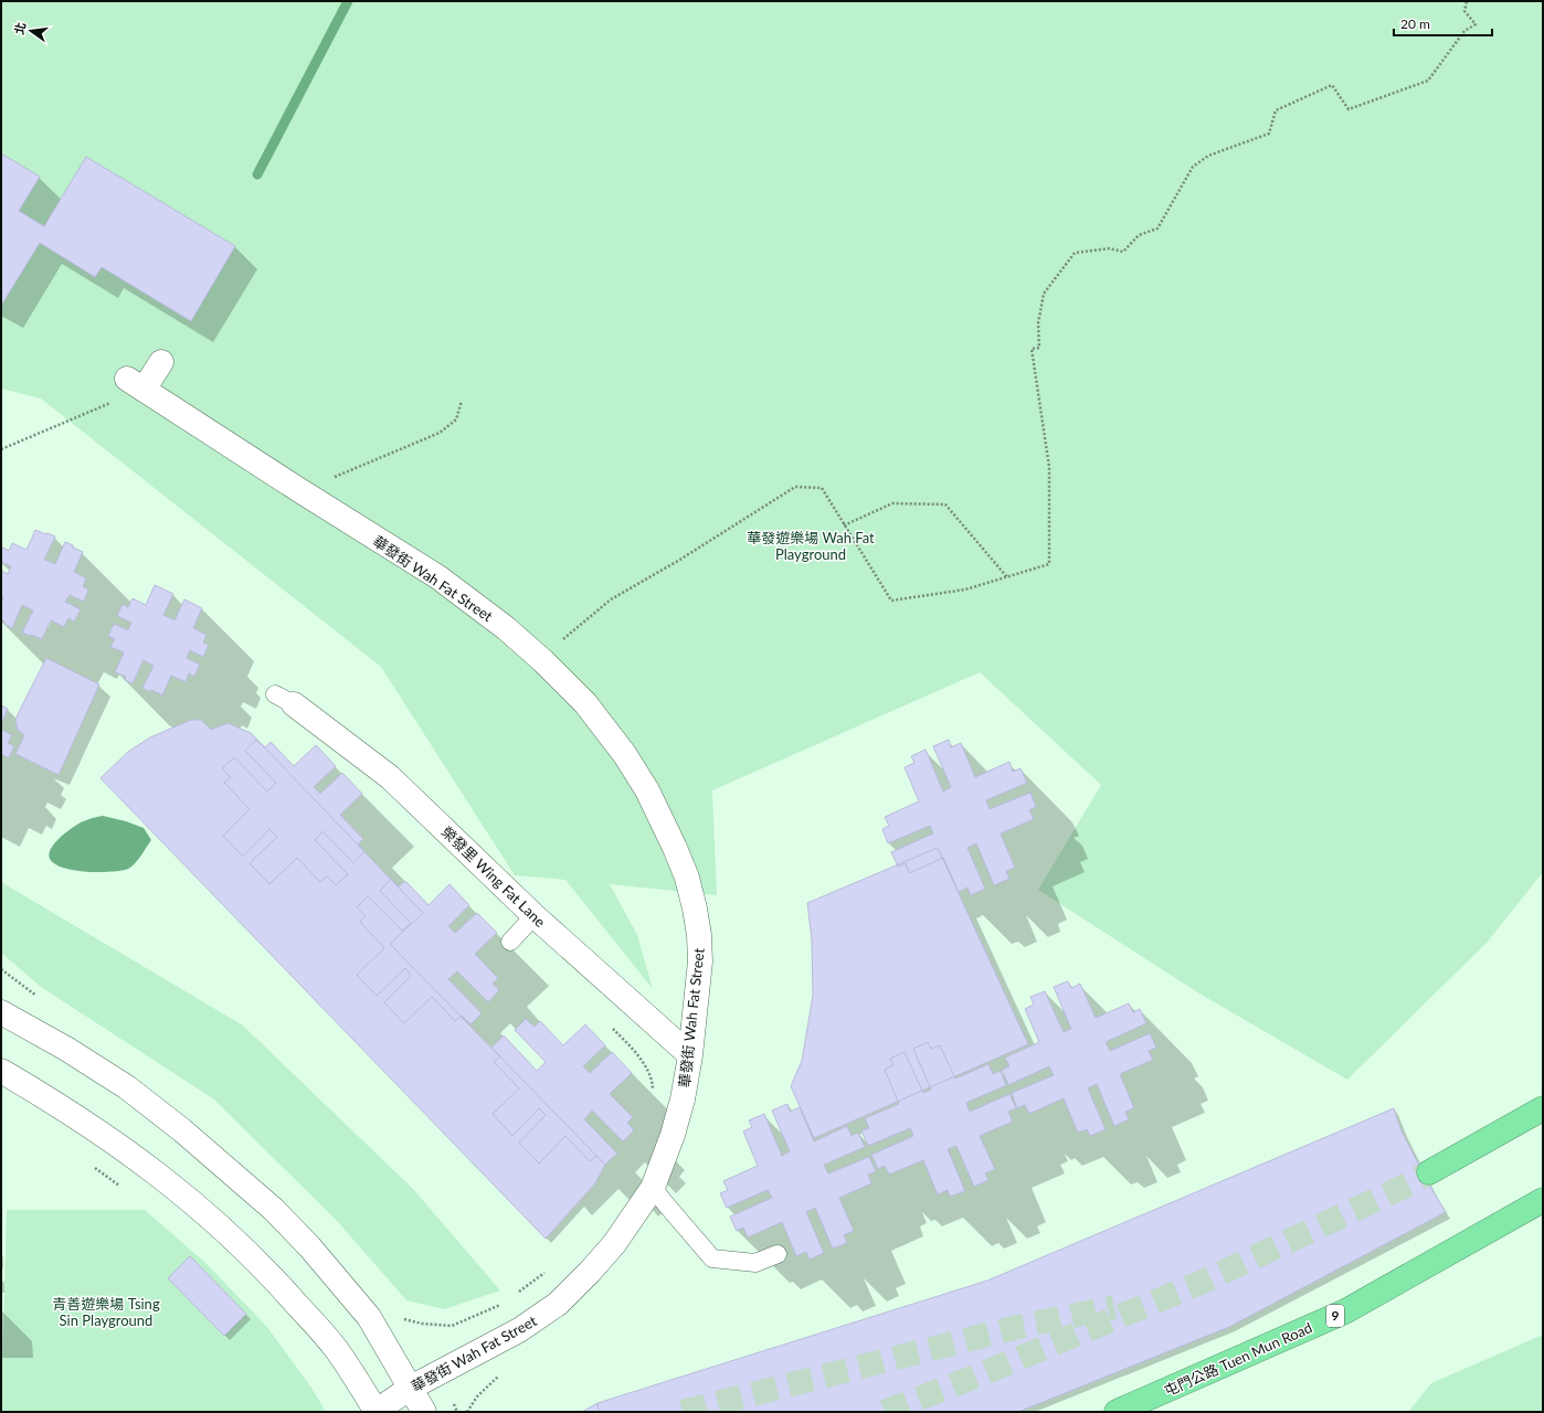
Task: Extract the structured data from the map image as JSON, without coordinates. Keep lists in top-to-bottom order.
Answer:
{
  "streets": {
    "highway": ["9", "屯門公路 Tuen Mun Road"],
    "street": ["華發街 Wah Fat Street", "榮發里 Wing Fat Lane"]
  },
  "crossings": [
    ["華發街 Wah Fat Street", "榮發里 Wing Fat Lane"]
  ],
  "parks": ["華發遊樂場 Wah Fat Playground", "青善遊樂場 Tsing Sin Playground"],
  "scale_bar": "20 m",
  "north": "left"
}
